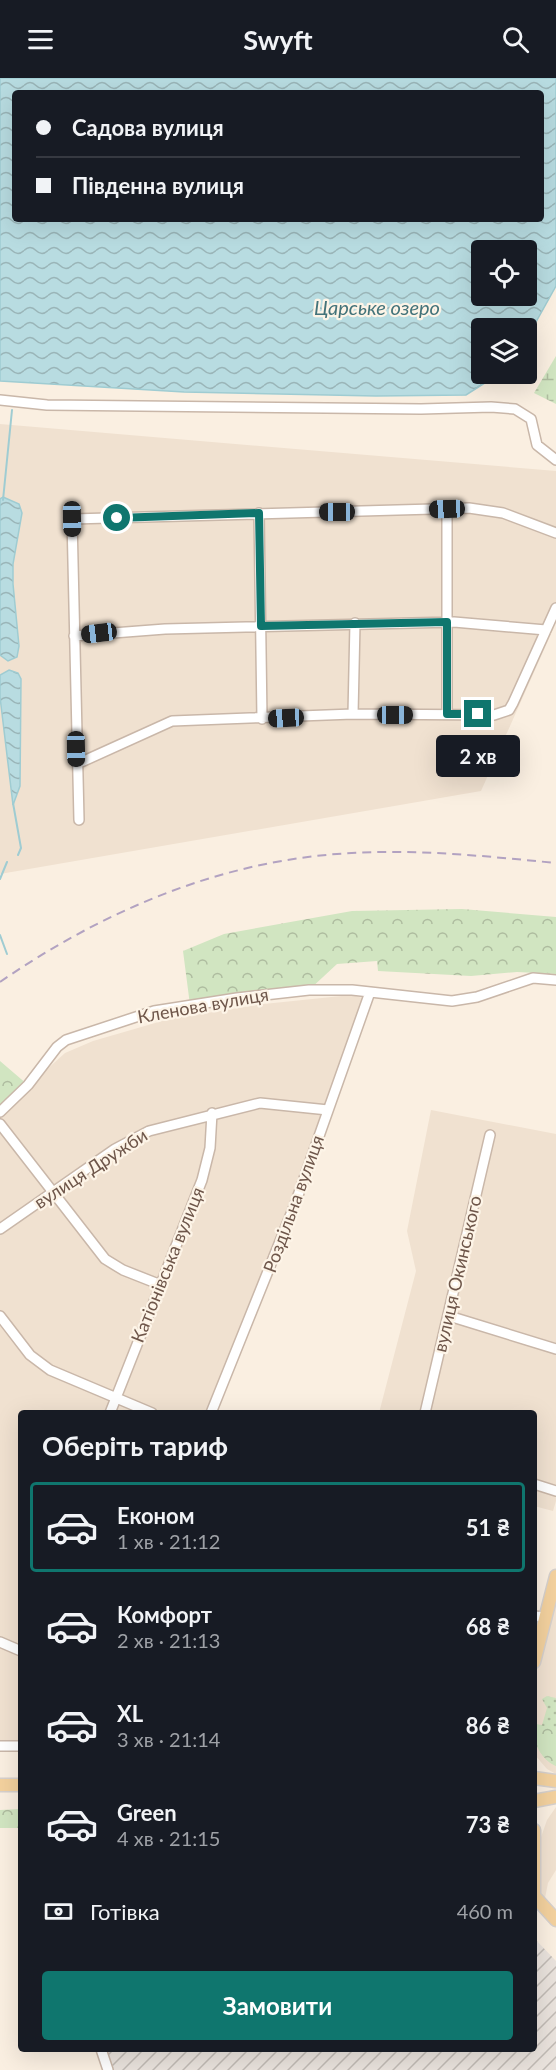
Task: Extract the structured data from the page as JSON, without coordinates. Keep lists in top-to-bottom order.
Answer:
{
  "streets": {
    "street": [
      "Кленова вулиця",
      "вулиця Дружби",
      "Роздільна вулиця",
      "Катіонівська вулиця",
      "вулиця Окинського"
    ]
  },
  "crossings": [
    ["Кленова вулиця", "Роздільна вулиця"],
    ["вулиця Дружби", "Роздільна вулиця"],
    ["вулиця Дружби", "Катіонівська вулиця"]
  ],
  "water": ["Царське озеро"],
  "page": {
    "header": "Swyft",
    "banner": ["Садова вулиця", "Південна вулиця"],
    "bubble": "2 хв",
    "heading": "Оберіть тариф",
    "list": [
      {
        "name": "Економ",
        "note": "1 хв · 21:12",
        "value": "51 ₴"
      },
      {
        "name": "Комфорт",
        "note": "2 хв · 21:13",
        "value": "68 ₴"
      },
      {
        "name": "XL",
        "note": "3 хв · 21:14",
        "value": "86 ₴"
      },
      {
        "name": "Green",
        "note": "4 хв · 21:15",
        "value": "73 ₴"
      }
    ],
    "pay": ["Готівка", "460 m"],
    "buttons": "Замовити"
  }
}
